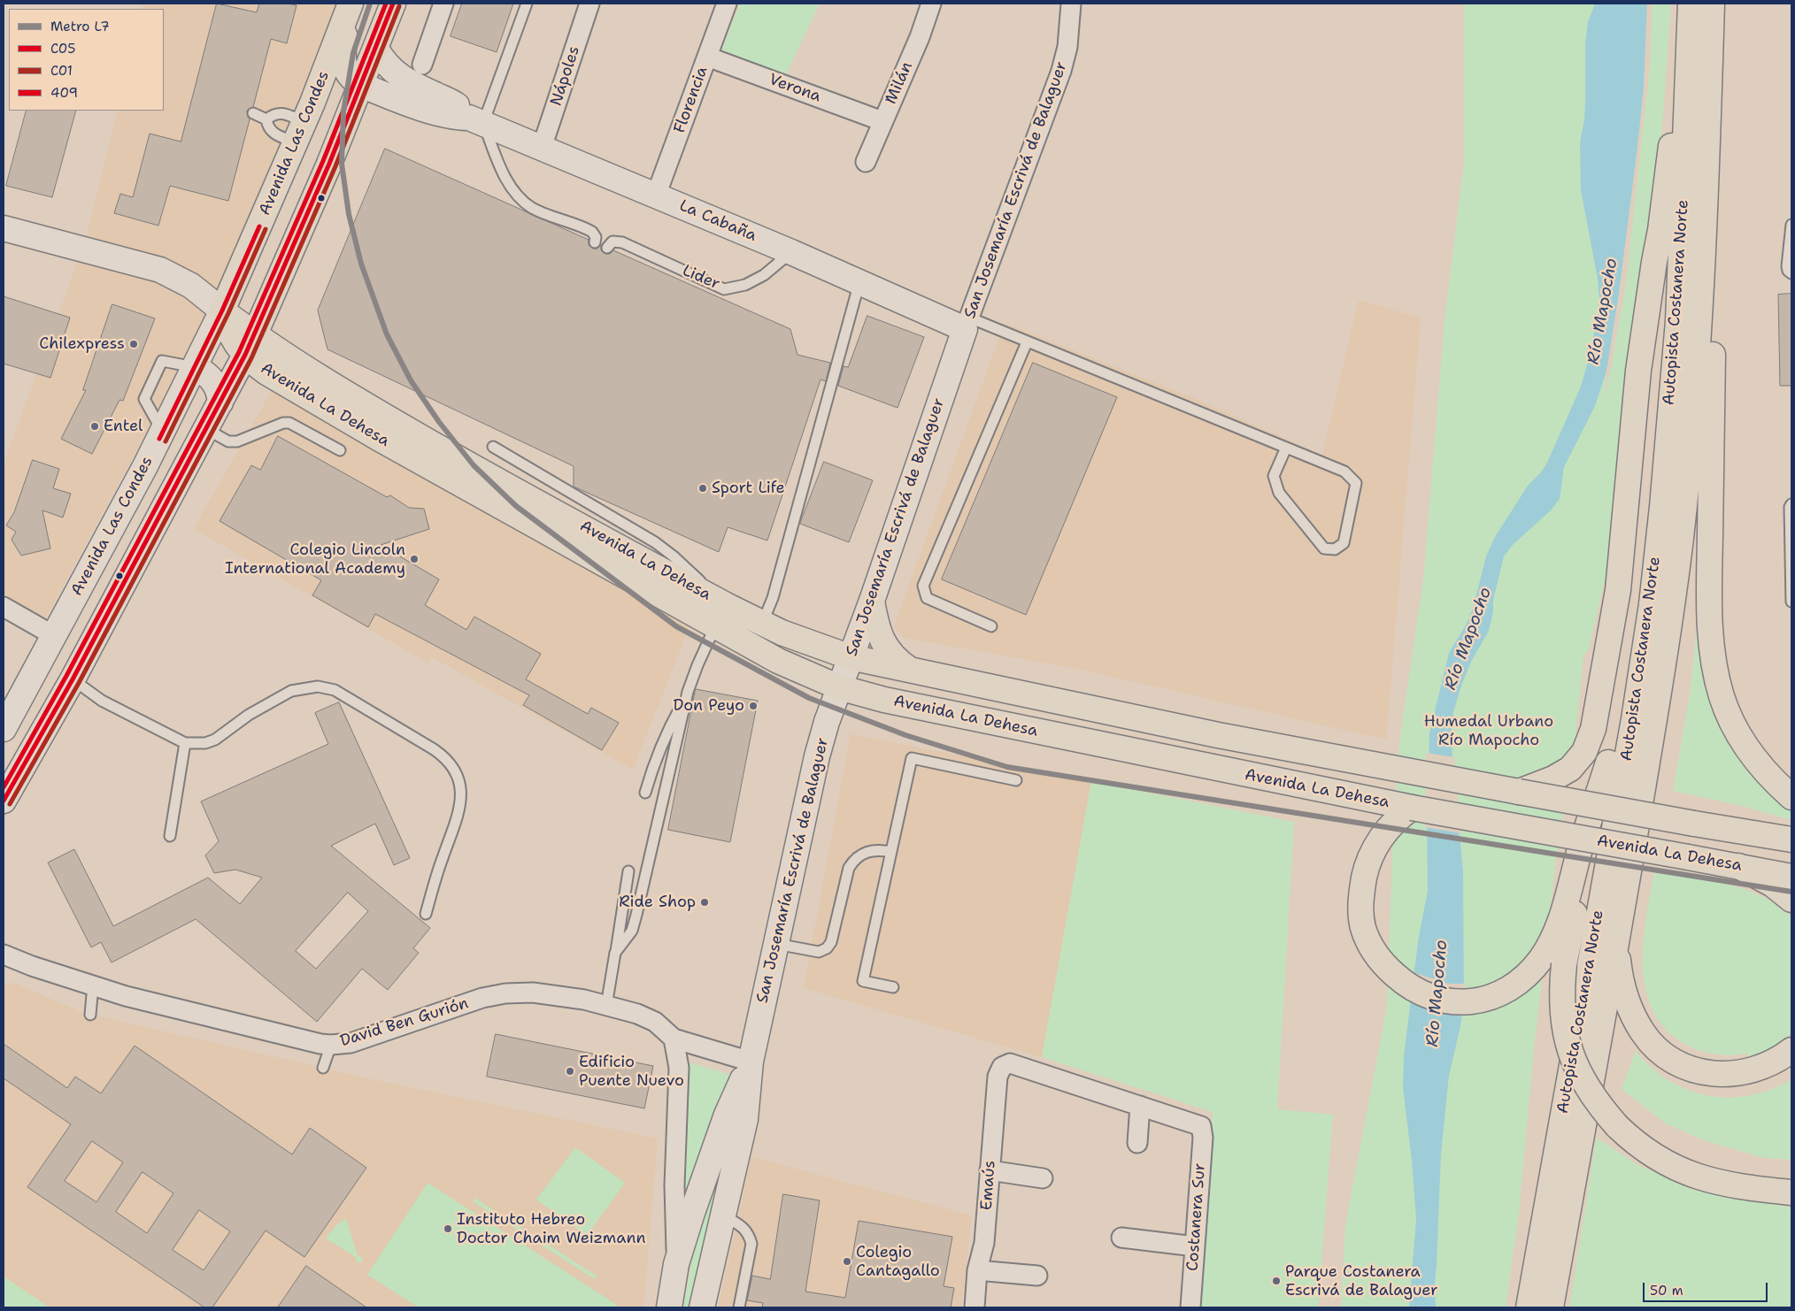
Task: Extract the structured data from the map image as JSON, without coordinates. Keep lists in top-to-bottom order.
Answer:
{
  "streets": {
    "main road": ["Avenida Las Condes", "Autopista Costanera Norte", "Avenida La Dehesa"],
    "street": [
      "Nápoles",
      "Milán",
      "Verona",
      "Florencia",
      "San Josemaría Escrivá de Balaguer",
      "La Cabaña",
      "David Ben Gurión",
      "Emaús",
      "Costanera Sur"
    ],
    "lane": ["Lider"]
  },
  "crossings": [
    ["Nápoles", "La Cabaña"],
    ["Milán", "Verona"],
    ["Verona", "Florencia"],
    ["Florencia", "La Cabaña"],
    ["Avenida Las Condes", "Avenida La Dehesa"],
    ["San Josemaría Escrivá de Balaguer", "La Cabaña"],
    ["San Josemaría Escrivá de Balaguer", "Avenida La Dehesa"],
    ["San Josemaría Escrivá de Balaguer", "David Ben Gurión"],
    ["La Cabaña", "Lider"],
    ["Emaús", "Costanera Sur"]
  ],
  "water": ["Río Mapocho"],
  "parks": ["Humedal Urbano Río Mapocho"],
  "places": [
    "Chilexpress",
    "Entel",
    "Sport Life",
    "Colegio Lincoln International Academy",
    "Don Peyo",
    "Ride Shop",
    "Edificio Puente Nuevo",
    "Instituto Hebreo Doctor Chaim Weizmann",
    "Colegio Cantagallo",
    "Parque Costanera Escrivá de Balaguer"
  ],
  "lines": [
    "metro line L7",
    "transit line C05",
    "transit line 409",
    "transit line C01"
  ],
  "legend": [
    "Metro L7",
    "C05",
    "C01",
    "409"
  ],
  "scale_bar": "50 m"
}
